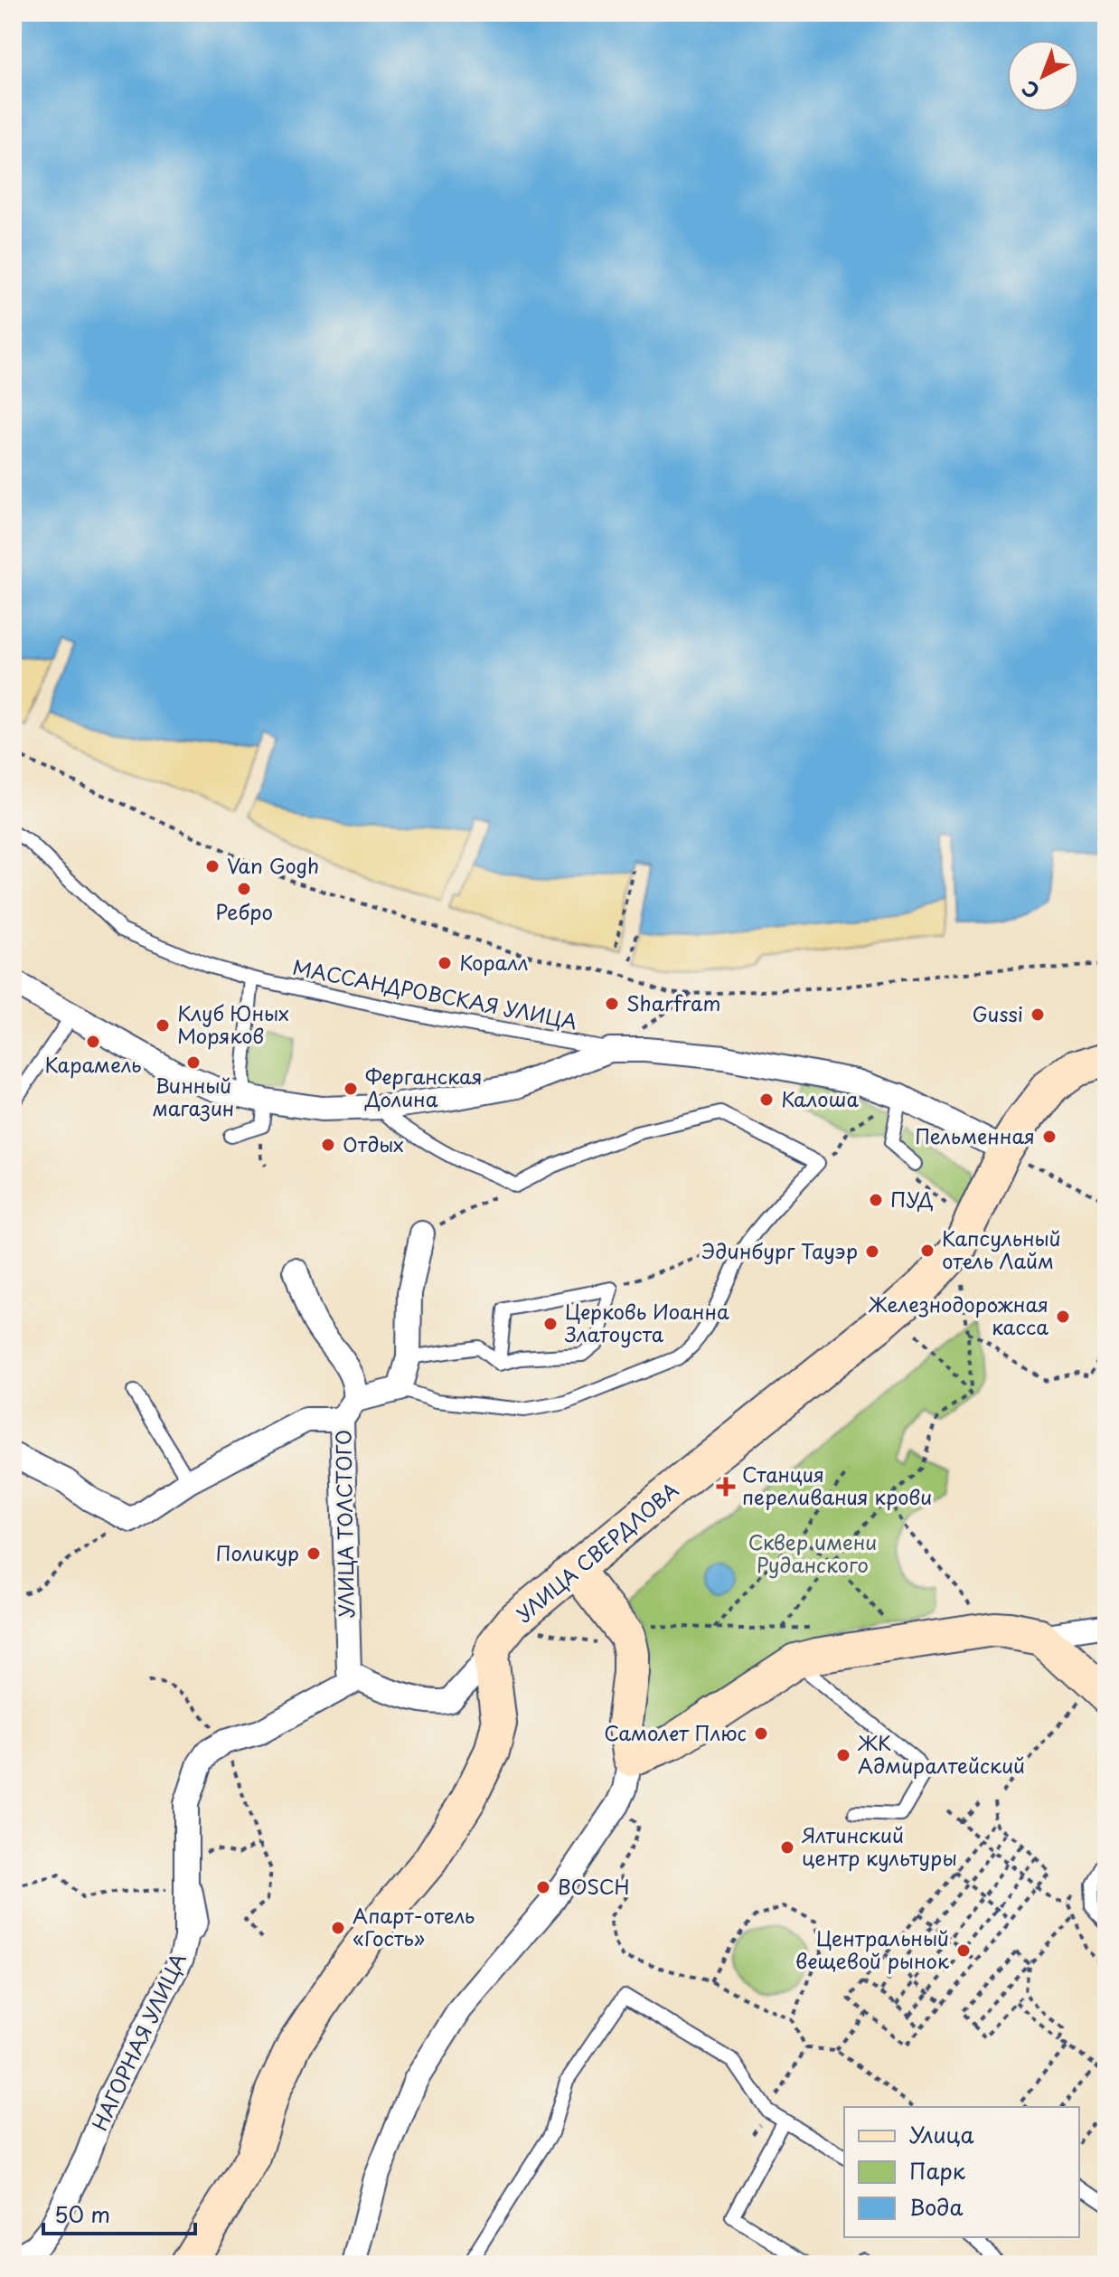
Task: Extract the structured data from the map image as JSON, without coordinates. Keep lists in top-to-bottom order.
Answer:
{
  "streets": {
    "main road": ["УЛИЦА СВЕРДЛОВА"],
    "street": ["УЛИЦА ТОЛСТОГО", "НАГОРНАЯ УЛИЦА"],
    "lane": ["МАССАНДРОВСКАЯ УЛИЦА"]
  },
  "crossings": [
    ["УЛИЦА ТОЛСТОГО", "НАГОРНАЯ УЛИЦА"]
  ],
  "parks": ["Сквер имени Руданского"],
  "places": {
    "other": [
      "Van Gogh",
      "Ребро",
      "Коралл",
      "Sharfram",
      "Gussi",
      "Клуб Юных Моряков",
      "Карамель",
      "Винный магазин",
      "Ферганская Долина",
      "Калоша",
      "Пельменная",
      "Отдых",
      "ПУД",
      "Капсульный отель Лайм",
      "Эдинбург Тауэр",
      "Железнодорожная касса",
      "Церковь Иоанна Златоуста",
      "Поликур",
      "Самолет Плюс",
      "ЖК Адмиралтейский",
      "Ялтинский центр культуры",
      "BOSCH",
      "Апарт-отель «Гость»",
      "Центральный вещевой рынок"
    ],
    "health": ["Станция переливания крови"]
  },
  "legend": ["Улица", "Парк", "Вода"],
  "scale_bar": "50 m",
  "north": "bottom left"
}
